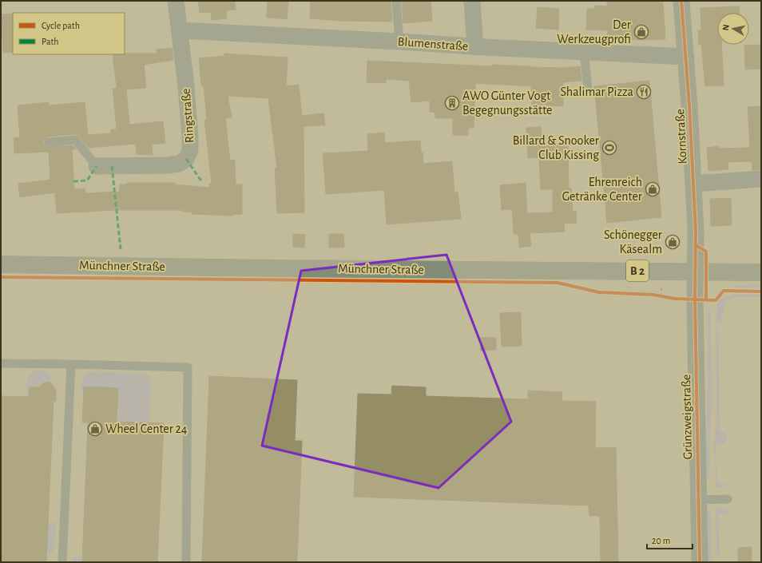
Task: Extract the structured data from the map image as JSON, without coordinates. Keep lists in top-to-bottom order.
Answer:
{
  "streets": {
    "main road": ["Münchner Straße", "B 2"],
    "street": [
      "Blumenstraße",
      "Ringstraße",
      "Kornstraße",
      "Grünzweigstraße"
    ]
  },
  "crossings": [
    ["Blumenstraße", "Ringstraße"],
    ["Blumenstraße", "Kornstraße"],
    ["Kornstraße", "Münchner Straße"],
    ["Kornstraße", "Grünzweigstraße"],
    ["Münchner Straße", "Grünzweigstraße"]
  ],
  "places": {
    "shop": [
      "Der Werkzeugprofi",
      "Ehrenreich Getränke Center",
      "Schönegger Käsealm",
      "Wheel Center 24"
    ],
    "restaurant": ["Shalimar Pizza"],
    "building": ["AWO Günter Vogt Begegnungsstätte"],
    "sports": ["Billard & Snooker Club Kissing"]
  },
  "legend": ["Cycle path", "Path"],
  "scale_bar": "20 m",
  "north": "left"
}
